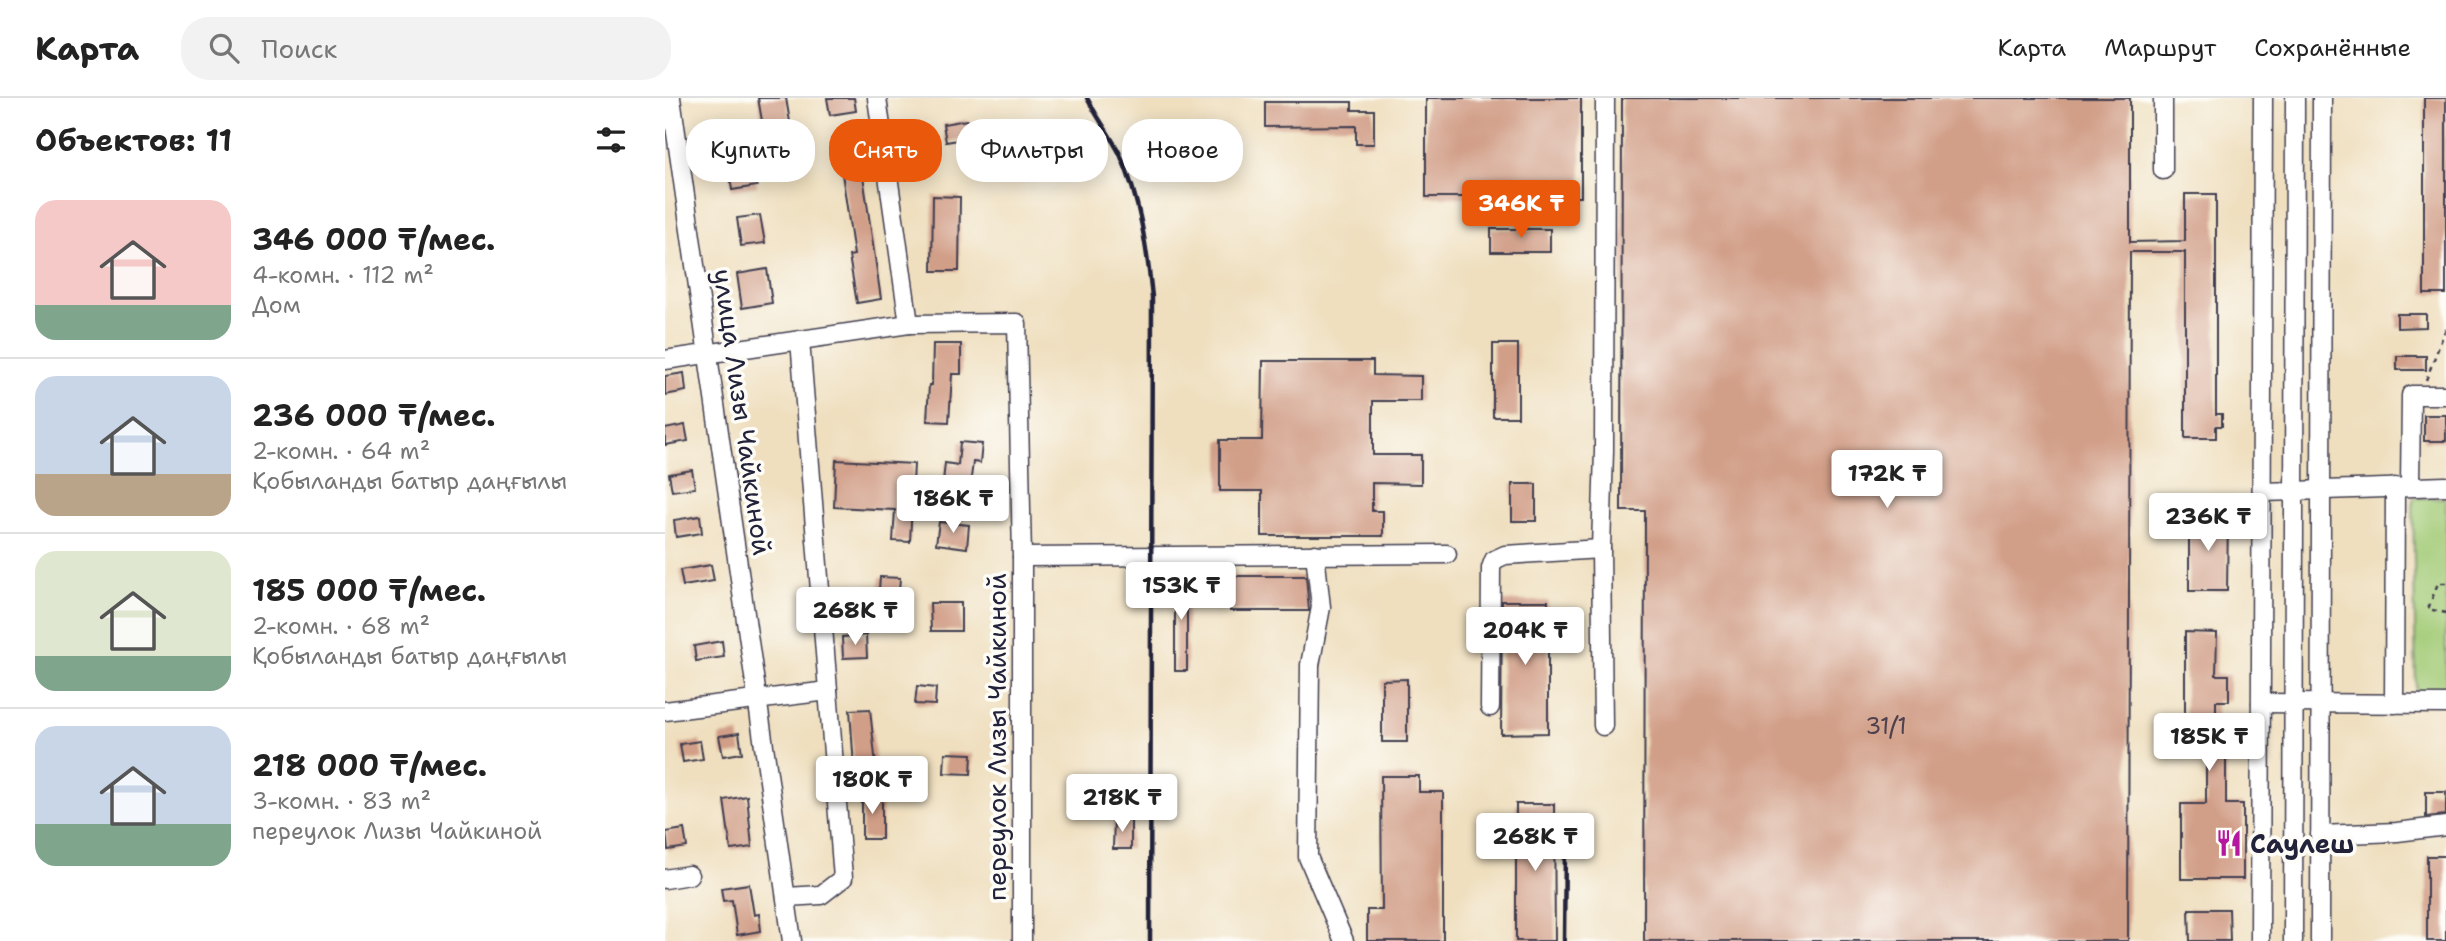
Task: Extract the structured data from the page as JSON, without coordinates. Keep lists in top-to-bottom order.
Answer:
{
  "streets": {
    "street": ["улица Лизы Чайкиной", "переулок Лизы Чайкиной"]
  },
  "places": {
    "restaurant": ["Саулеш"]
  },
  "house_numbers": ["31/1"],
  "page": {
    "header": "Карта",
    "search": "Поиск",
    "nav": ["Карта", "Маршрут", "Сохранённые"],
    "heading": "Объектов: 11",
    "chip": [
      "Купить",
      "Снять",
      "Фильтры",
      "Новое"
    ],
    "price": [
      "346K ₸",
      "172K ₸",
      "186K ₸",
      "236K ₸",
      "153K ₸",
      "268K ₸",
      "204K ₸",
      "185K ₸",
      "180K ₸",
      "218K ₸",
      "268K ₸"
    ],
    "list": [
      {
        "name": "346 000 ₸/мес.",
        "note": "4-комн. · 112 m² · Дом"
      },
      {
        "name": "236 000 ₸/мес.",
        "note": "2-комн. · 64 m² · Қобыланды батыр даңғылы"
      },
      {
        "name": "185 000 ₸/мес.",
        "note": "2-комн. · 68 m² · Қобыланды батыр даңғылы"
      },
      {
        "name": "218 000 ₸/мес.",
        "note": "3-комн. · 83 m² · переулок Лизы Чайкиной"
      }
    ]
  }
}
